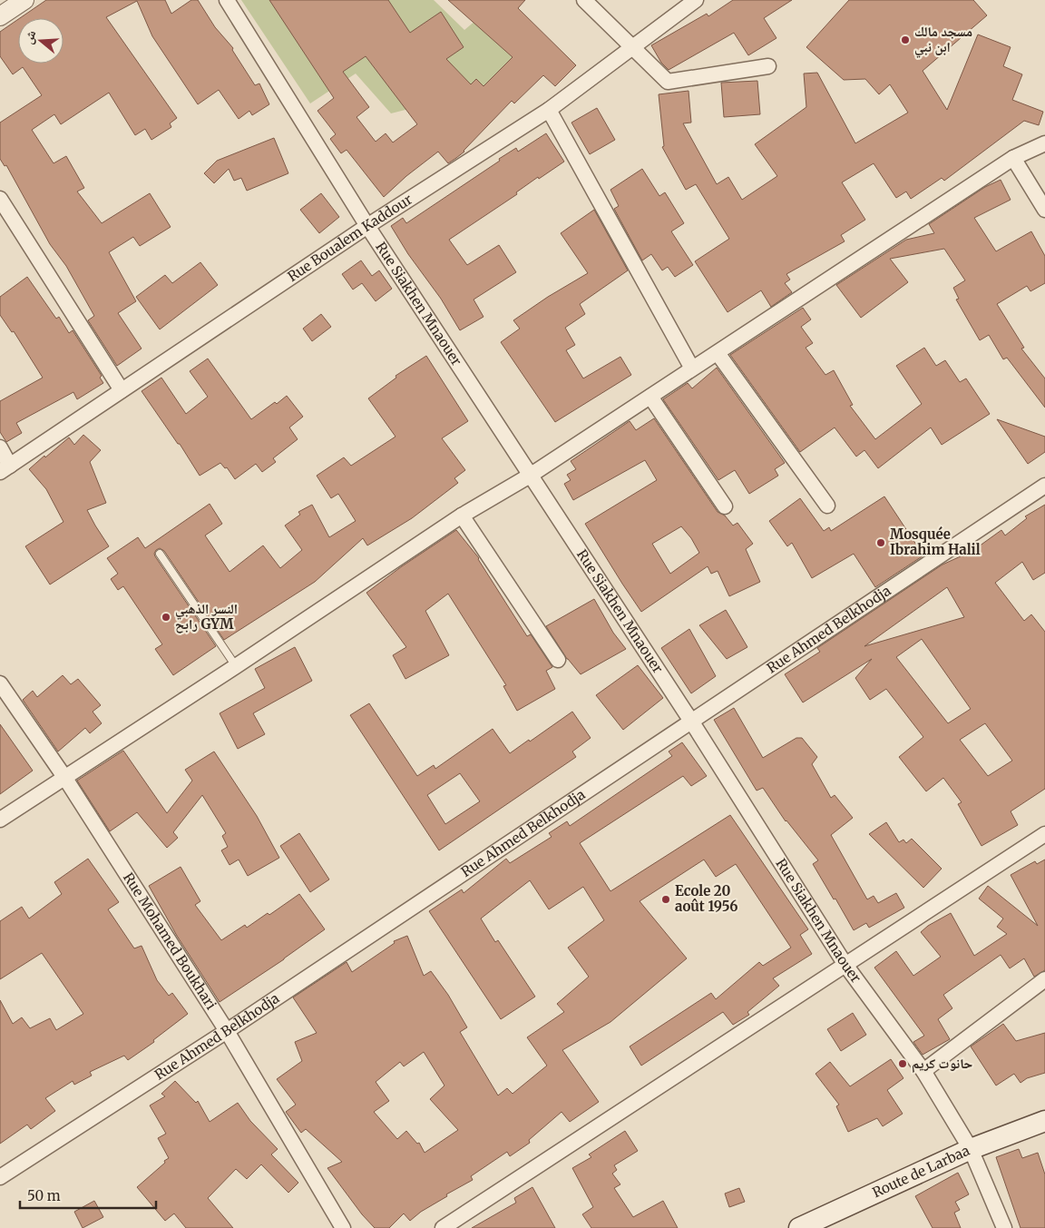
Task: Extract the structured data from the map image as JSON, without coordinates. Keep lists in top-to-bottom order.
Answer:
{
  "streets": {
    "main road": ["Route de Larbaa"],
    "street": [
      "Rue Boualem Kaddour",
      "Rue Siakhen Mnaouer",
      "Rue Ahmed Belkhodja",
      "Rue Mohamed Boukhari"
    ]
  },
  "crossings": [
    ["Rue Boualem Kaddour", "Rue Siakhen Mnaouer"],
    ["Rue Siakhen Mnaouer", "Rue Ahmed Belkhodja"],
    ["Rue Siakhen Mnaouer", "Route de Larbaa"],
    ["Rue Ahmed Belkhodja", "Rue Mohamed Boukhari"]
  ],
  "places": [
    "مسجد مالك ابن نبي",
    "Mosquée Ibrahim Halil",
    "النسر الذهبي رابح GYM",
    "Ecole 20 août 1956",
    "حانوت كريم"
  ],
  "scale_bar": "50 m",
  "north": "left"
}
